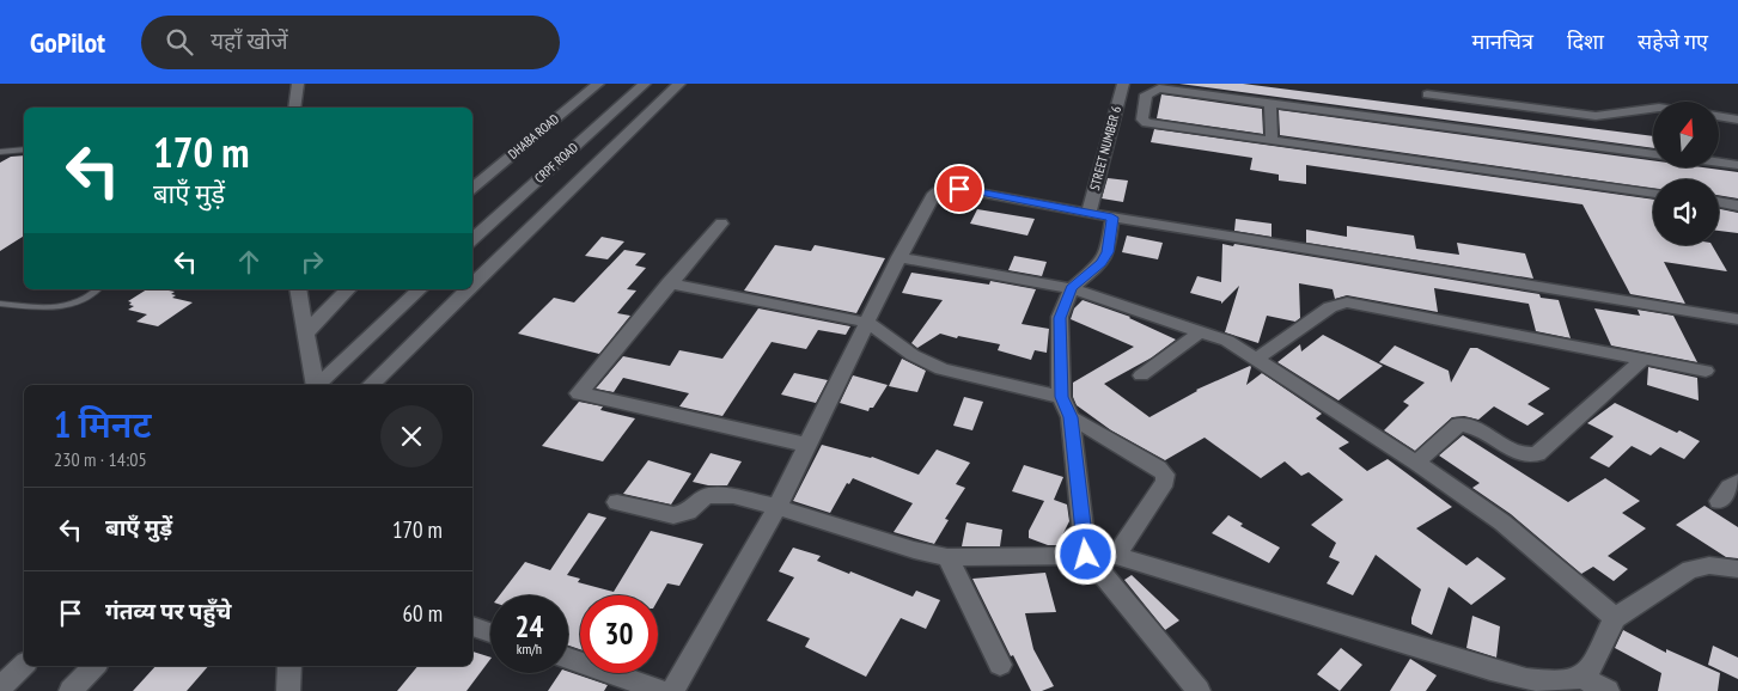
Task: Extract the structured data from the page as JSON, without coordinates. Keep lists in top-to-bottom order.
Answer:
{
  "streets": {
    "street": ["DHABA ROAD", "STREET NUMBER 6", "CRPF ROAD"]
  },
  "north": "top",
  "page": {
    "header": "GoPilot",
    "search": "यहाँ खोजें",
    "nav": ["मानचित्र", "दिशा", "सहेजे गए"],
    "turn": ["170 m", "बाएँ मुड़ें"],
    "heading": ["1 मिनट", "230 m · 14:05"],
    "list": [
      {
        "name": "बाएँ मुड़ें",
        "value": "170 m"
      },
      {
        "name": "गंतव्य पर पहुँचे",
        "value": "60 m"
      }
    ],
    "speed": "24 km/h",
    "limit": "30"
  }
}
